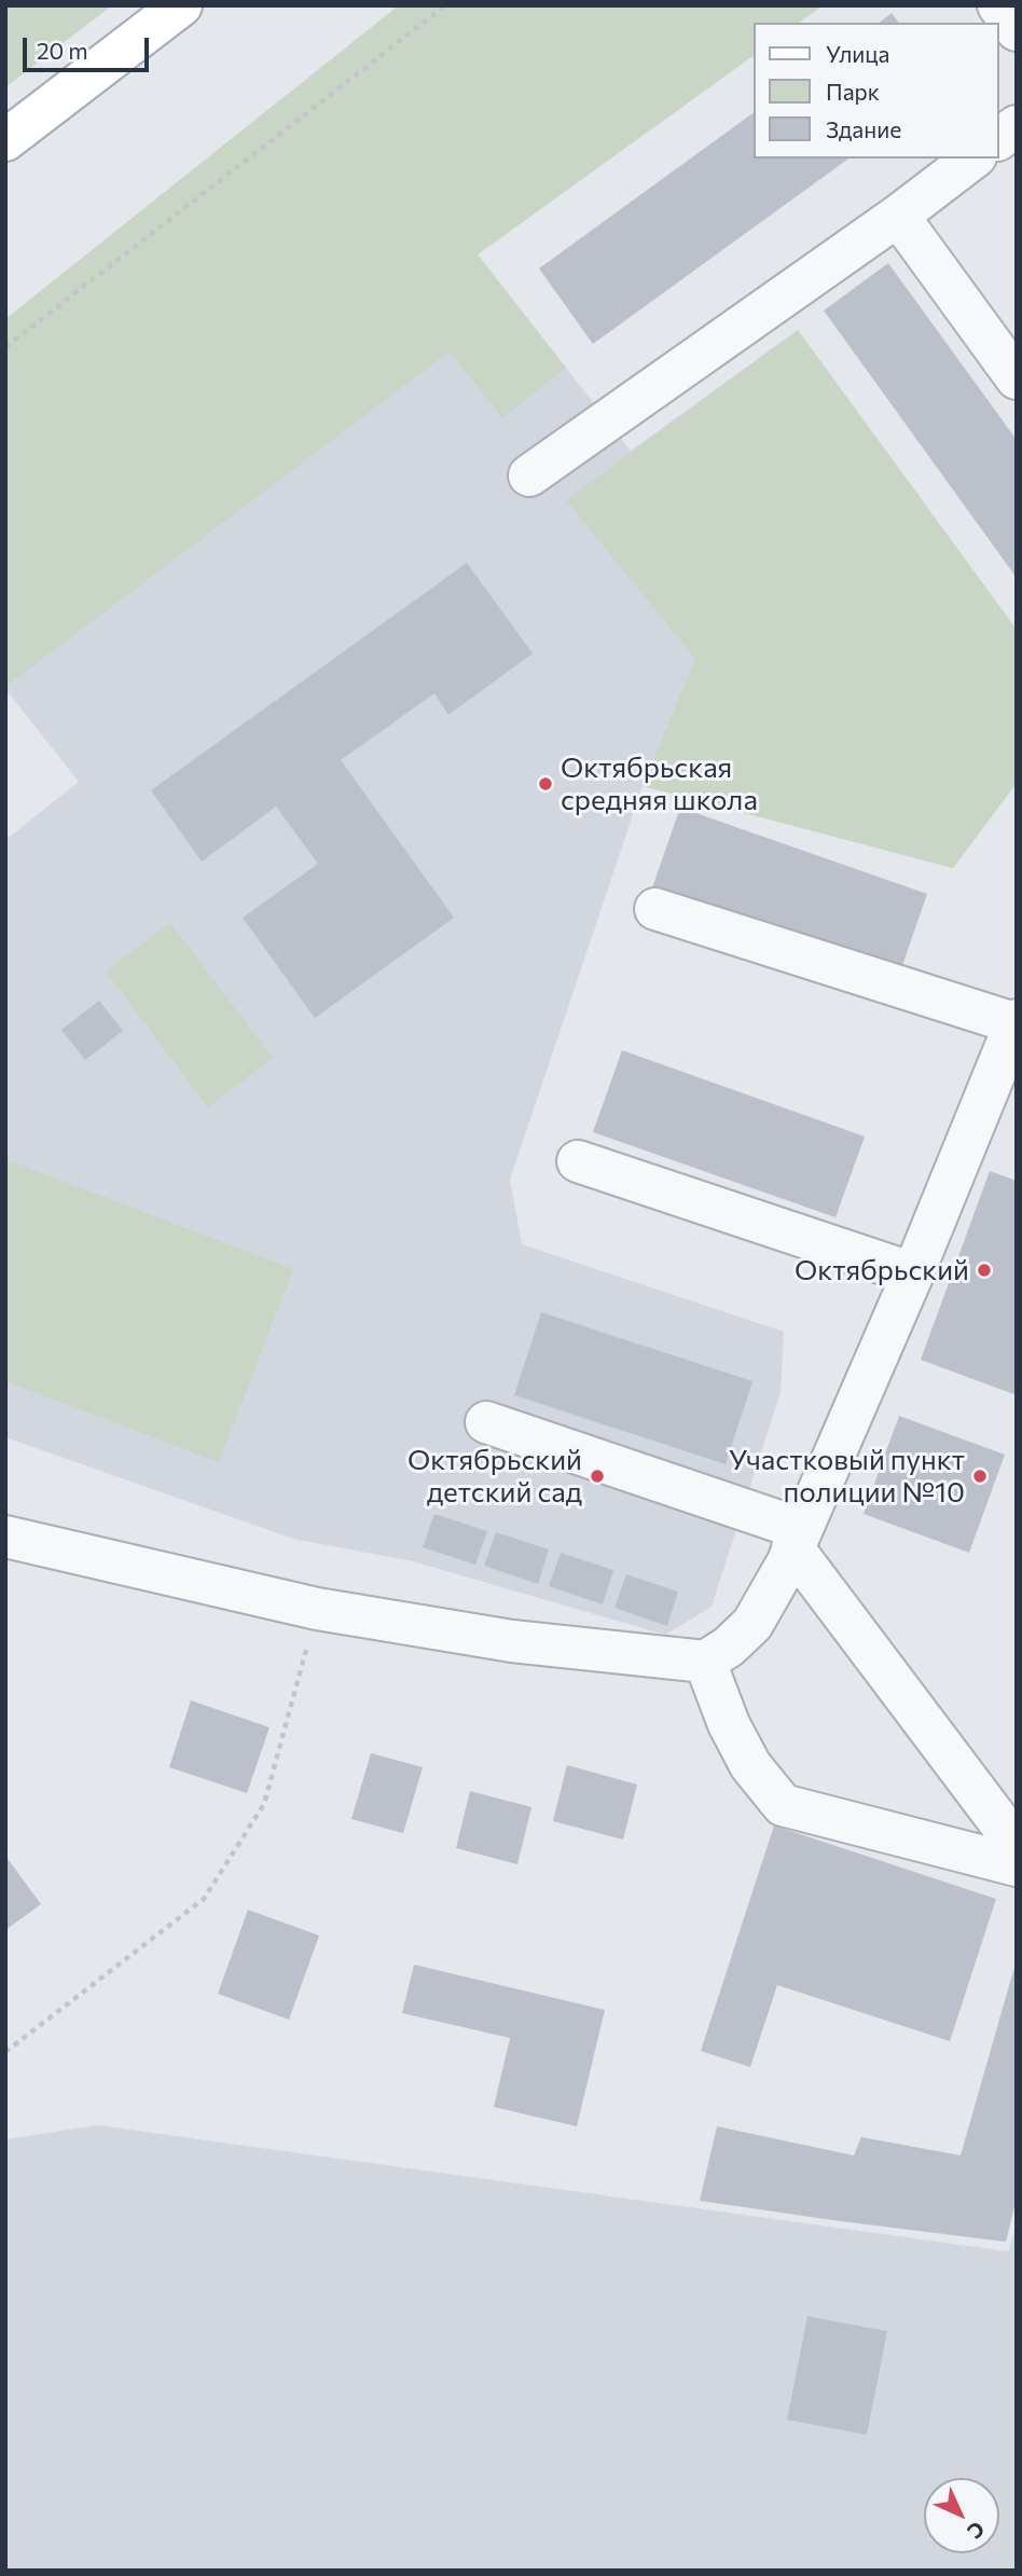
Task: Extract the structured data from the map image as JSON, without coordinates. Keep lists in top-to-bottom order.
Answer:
{
  "places": [
    "Октябрьская средняя школа",
    "Октябрьский",
    "Октябрьский детский сад",
    "Участковый пункт полиции №10"
  ],
  "legend": ["Улица", "Парк", "Здание"],
  "scale_bar": "20 m",
  "north": "bottom right"
}
